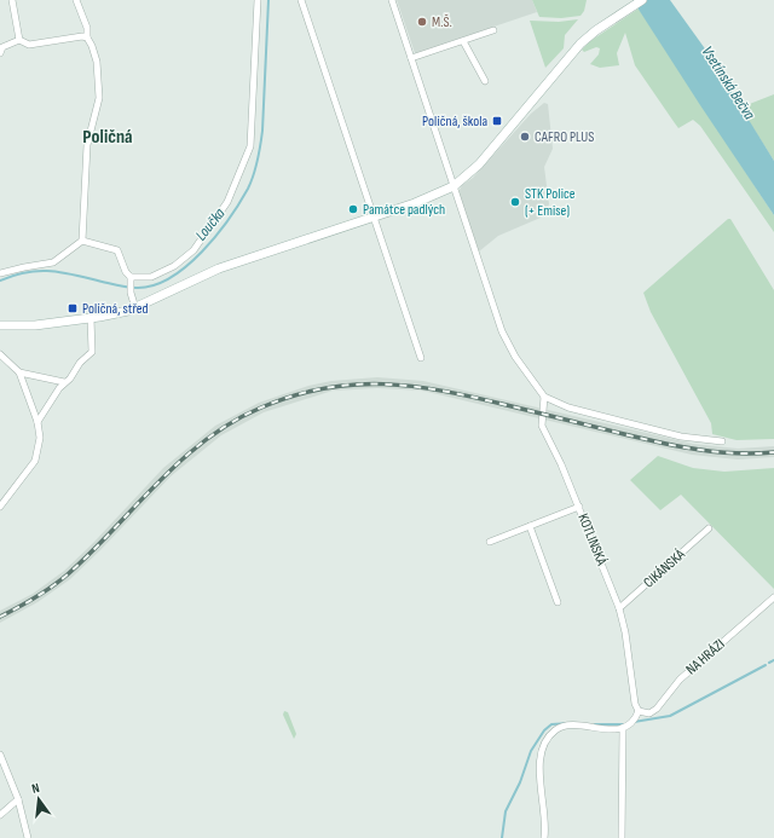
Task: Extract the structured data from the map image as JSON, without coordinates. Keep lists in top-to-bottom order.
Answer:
{
  "streets": {
    "street": ["KOTLINSKÁ", "CIKÁNSKÁ", "NA HRÁZI"]
  },
  "crossings": [
    ["KOTLINSKÁ", "CIKÁNSKÁ"],
    ["KOTLINSKÁ", "NA HRÁZI"]
  ],
  "districts": ["Poličná"],
  "water": ["Vsetínská Bečva", "Loučka"],
  "places": {
    "other": [
      "M.Š.",
      "CAFRO PLUS",
      "STK Police (+ Emise)",
      "Památce padlých"
    ],
    "transit": ["Poličná, škola", "Poličná, střed"]
  },
  "north": "top"
}
